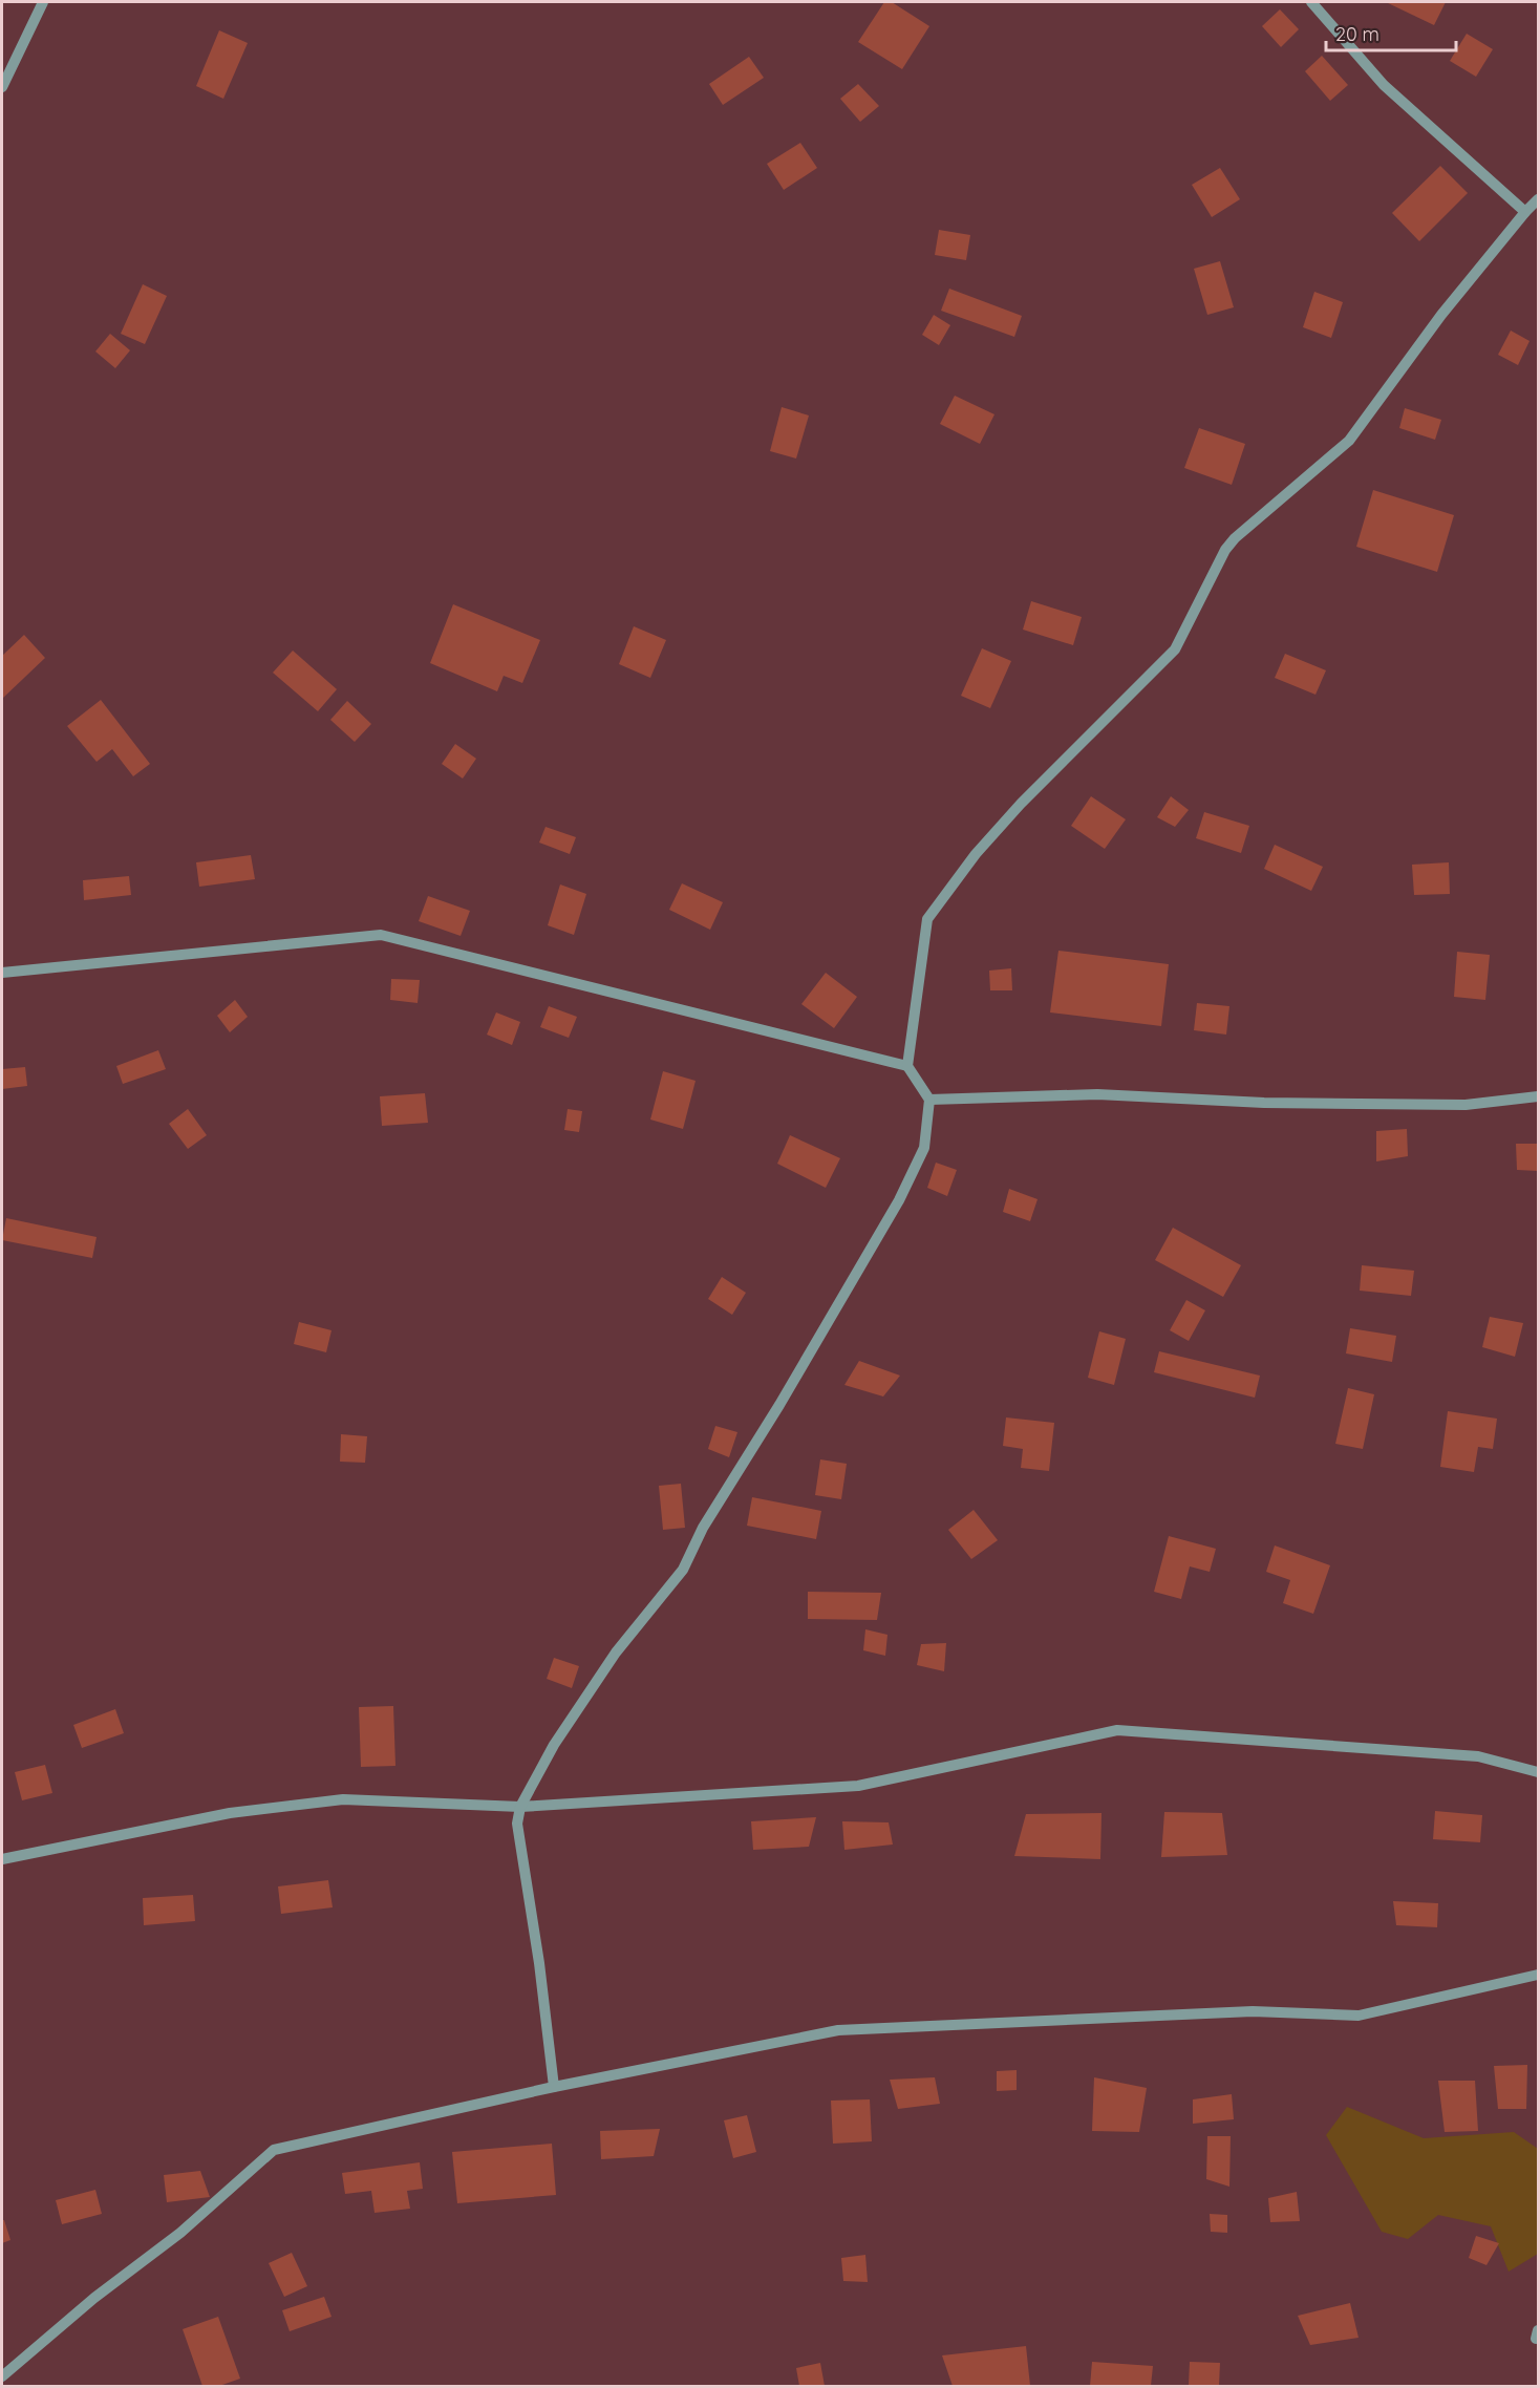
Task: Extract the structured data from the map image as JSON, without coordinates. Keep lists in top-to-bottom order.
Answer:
{
  "scale_bar": "20 m"
}
